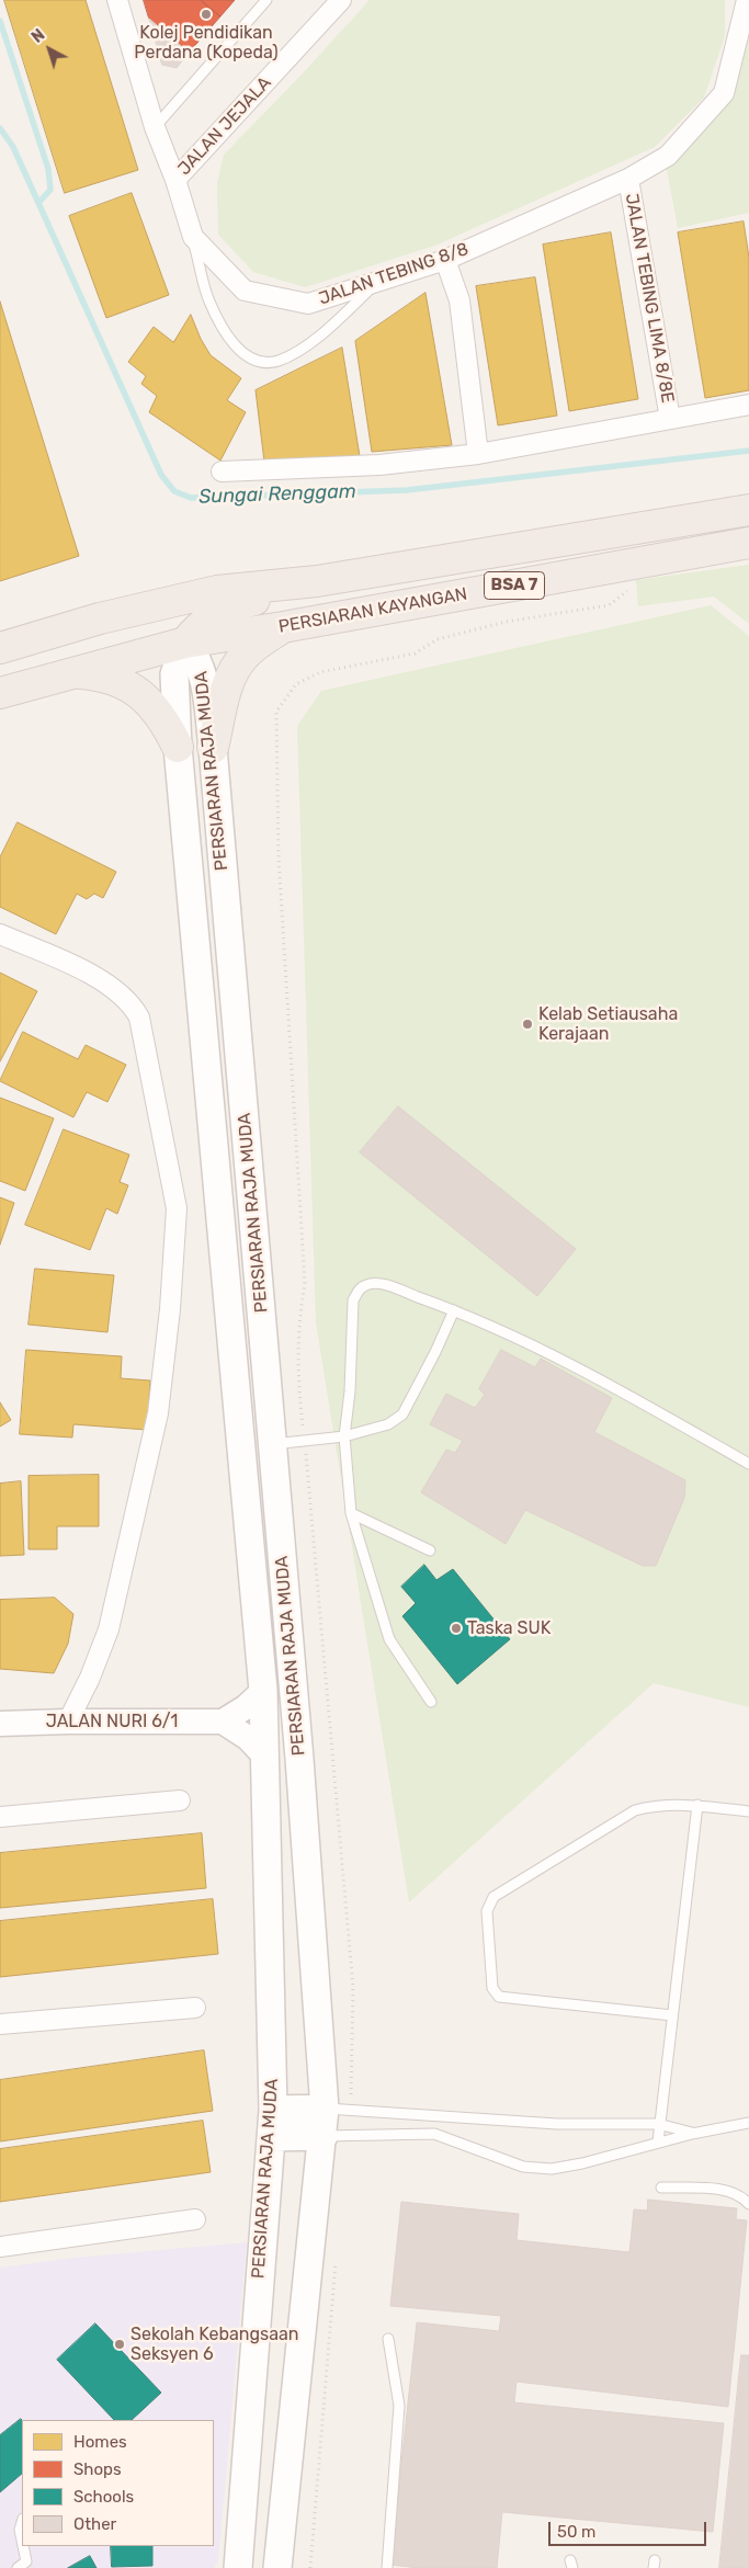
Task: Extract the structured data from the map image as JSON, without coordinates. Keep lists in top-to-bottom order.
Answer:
{
  "streets": {
    "main road": ["BSA 7", "PERSIARAN KAYANGAN", "PERSIARAN RAJA MUDA"],
    "street": [
      "JALAN JEJALA",
      "JALAN TEBING 8/8",
      "JALAN TEBING LIMA 8/8E",
      "JALAN NURI 6/1"
    ]
  },
  "crossings": [
    ["JALAN JEJALA", "JALAN TEBING 8/8"],
    ["JALAN TEBING 8/8", "JALAN TEBING LIMA 8/8E"],
    ["BSA 7", "PERSIARAN KAYANGAN"],
    ["BSA 7", "PERSIARAN RAJA MUDA"],
    ["PERSIARAN KAYANGAN", "PERSIARAN RAJA MUDA"]
  ],
  "water": ["Sungai Renggam"],
  "places": [
    "Kolej Pendidikan Perdana (Kopeda)",
    "Kelab Setiausaha Kerajaan",
    "Taska SUK",
    "Sekolah Kebangsaan Seksyen 6"
  ],
  "legend": [
    "Homes",
    "Shops",
    "Schools",
    "Other"
  ],
  "scale_bar": "50 m",
  "north": "top left"
}
